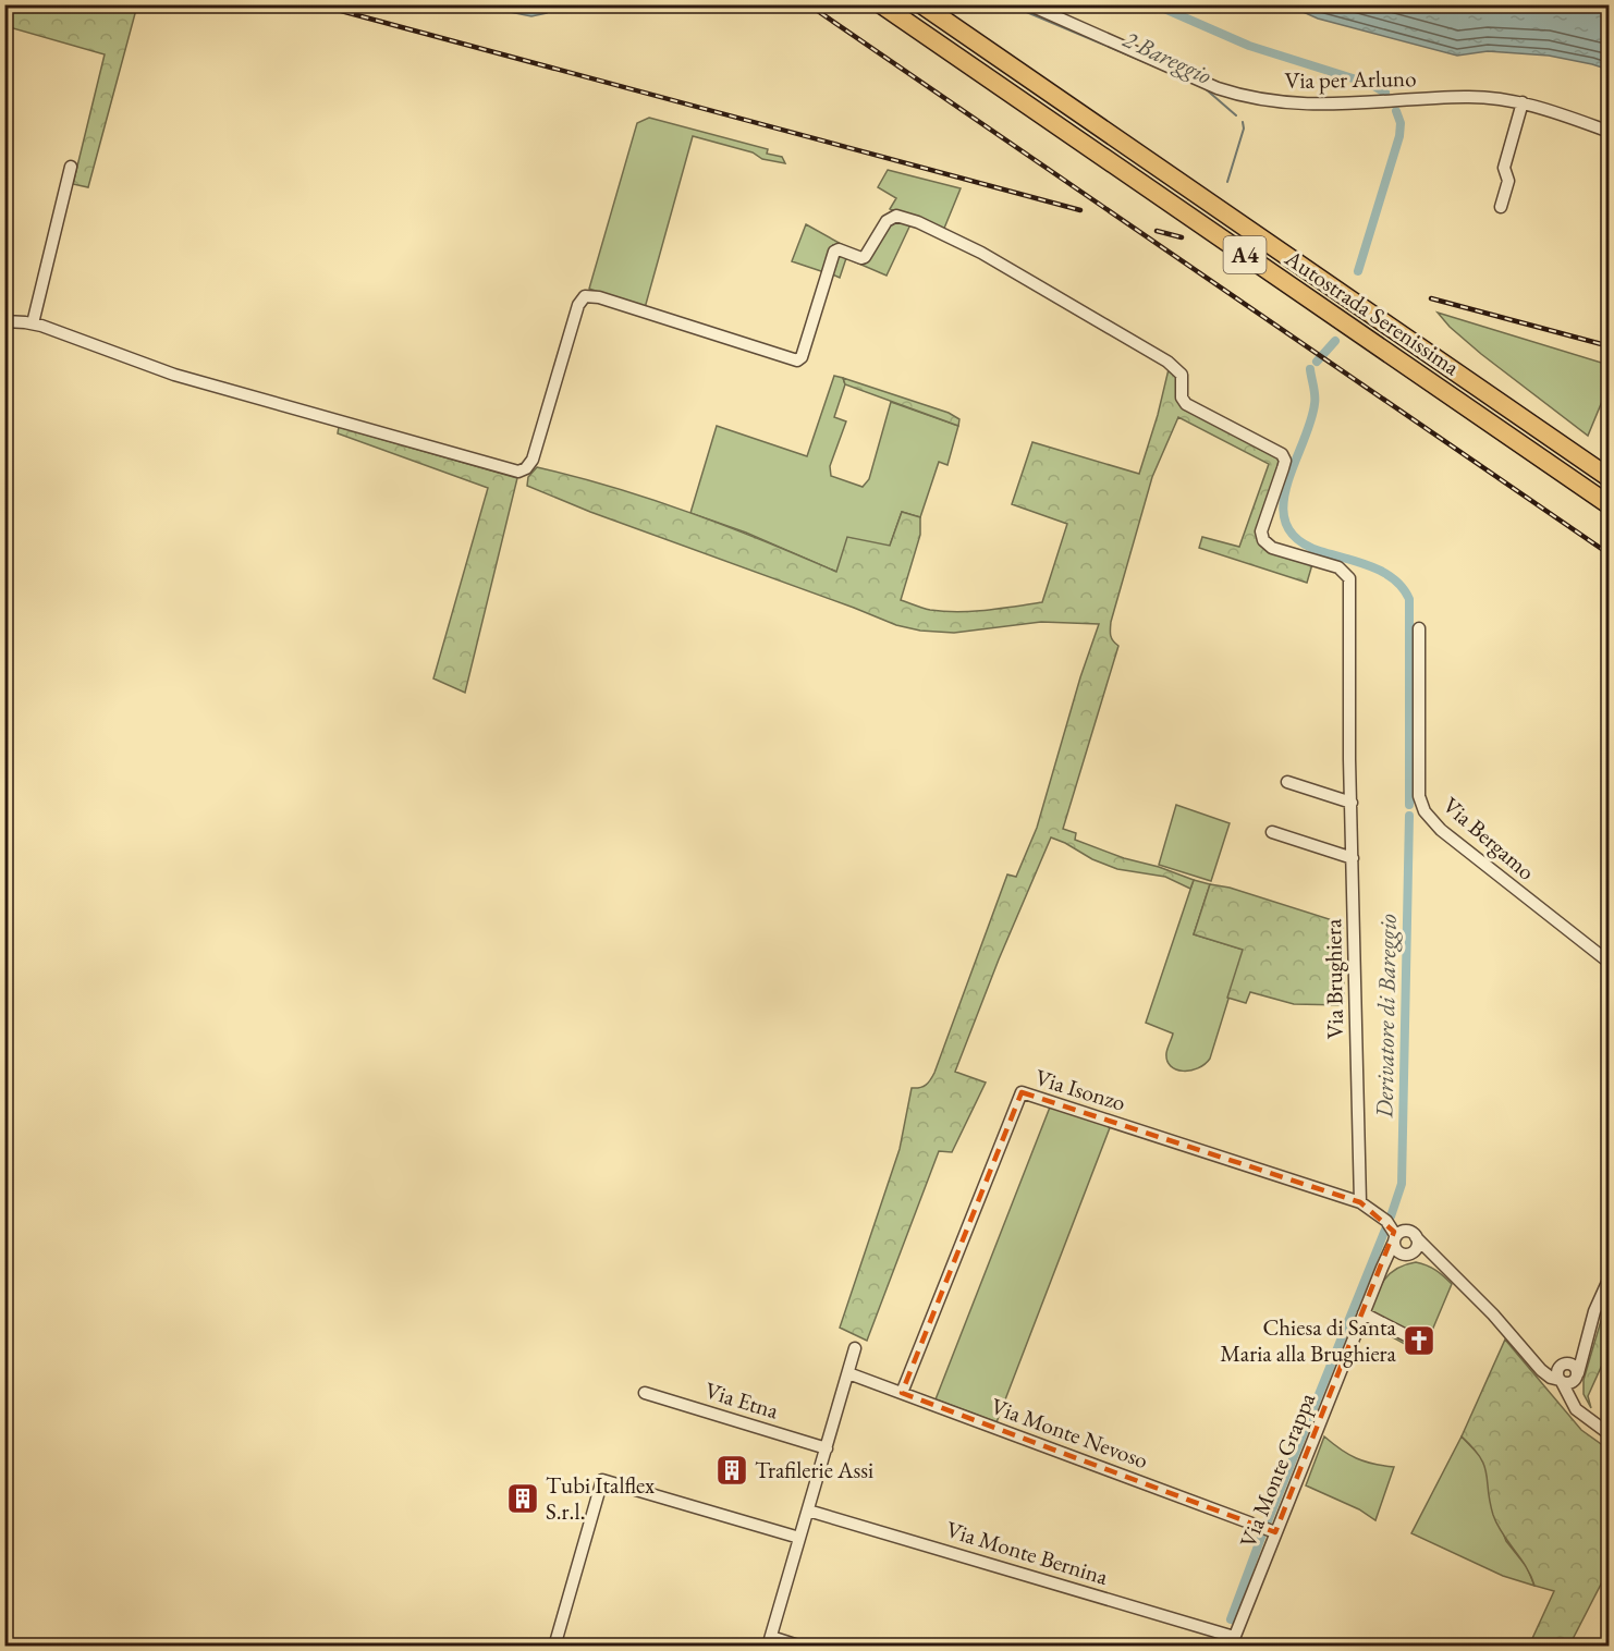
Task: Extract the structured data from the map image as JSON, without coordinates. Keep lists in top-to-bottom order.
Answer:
{
  "streets": {
    "highway": ["A4", "Autostrada Serenissima"],
    "street": [
      "Via per Arluno",
      "Via Bergamo",
      "Via Brughiera",
      "Via Isonzo",
      "Via Etna",
      "Via Monte Nevoso",
      "Via Monte Grappa",
      "Via Monte Bernina"
    ]
  },
  "crossings": [
    ["Via Brughiera", "Via Isonzo"],
    ["Via Isonzo", "Via Monte Nevoso"],
    ["Via Monte Nevoso", "Via Monte Grappa"],
    ["Via Monte Grappa", "Via Monte Bernina"]
  ],
  "water": ["2 Bareggio", "Derivatore di Bareggio"],
  "places": {
    "church": ["Chiesa di Santa Maria alla Brughiera"],
    "building": ["Trafilerie Assi", "Tubi Italflex S.r.l."]
  }
}
